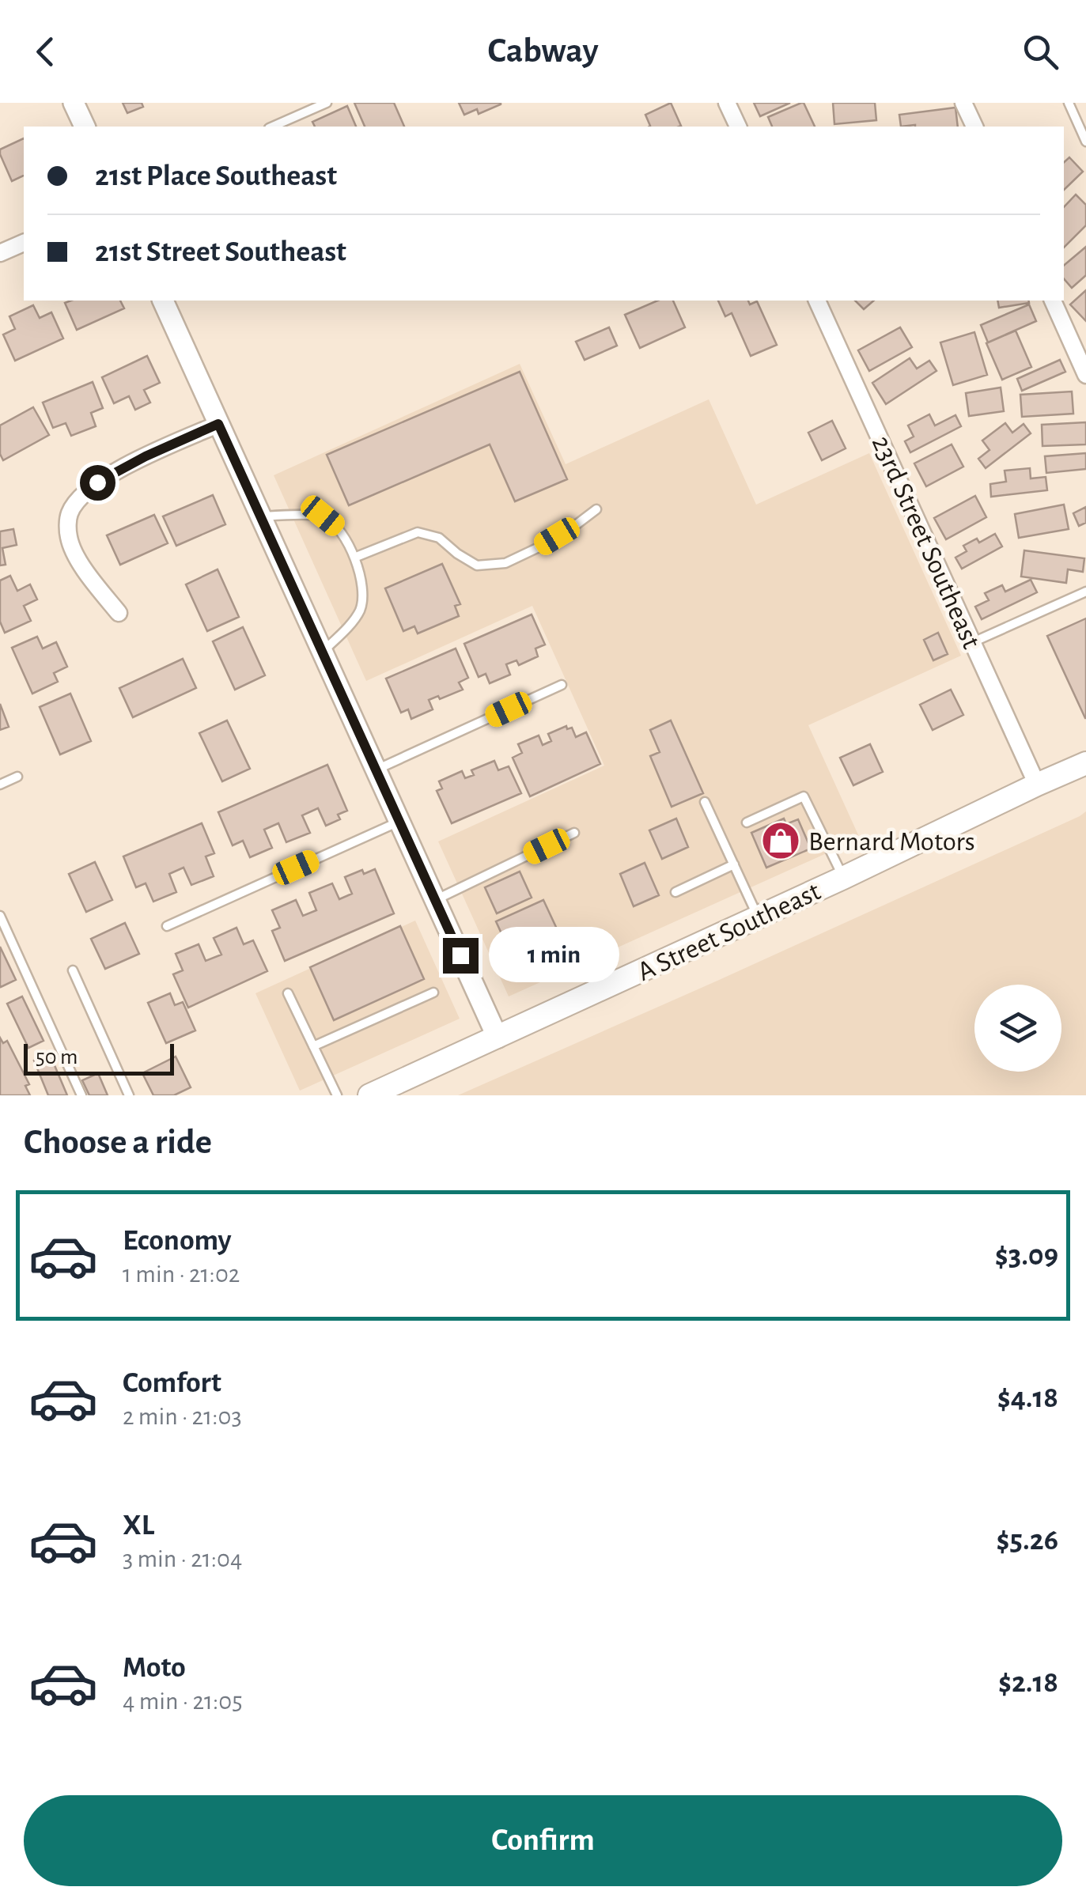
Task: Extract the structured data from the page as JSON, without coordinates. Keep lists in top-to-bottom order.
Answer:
{
  "streets": {
    "main road": ["A Street Southeast"],
    "street": ["23rd Street Southeast"]
  },
  "crossings": [
    ["23rd Street Southeast", "A Street Southeast"]
  ],
  "places": {
    "shop": ["Bernard Motors"]
  },
  "scale_bar": "50 m",
  "page": {
    "header": "Cabway",
    "banner": ["21st Place Southeast", "21st Street Southeast"],
    "bubble": "1 min",
    "scale": "50 m",
    "heading": "Choose a ride",
    "list": [
      {
        "name": "Economy",
        "note": "1 min · 21:02",
        "value": "$3.09"
      },
      {
        "name": "Comfort",
        "note": "2 min · 21:03",
        "value": "$4.18"
      },
      {
        "name": "XL",
        "note": "3 min · 21:04",
        "value": "$5.26"
      },
      {
        "name": "Moto",
        "note": "4 min · 21:05",
        "value": "$2.18"
      }
    ],
    "buttons": "Confirm"
  }
}
